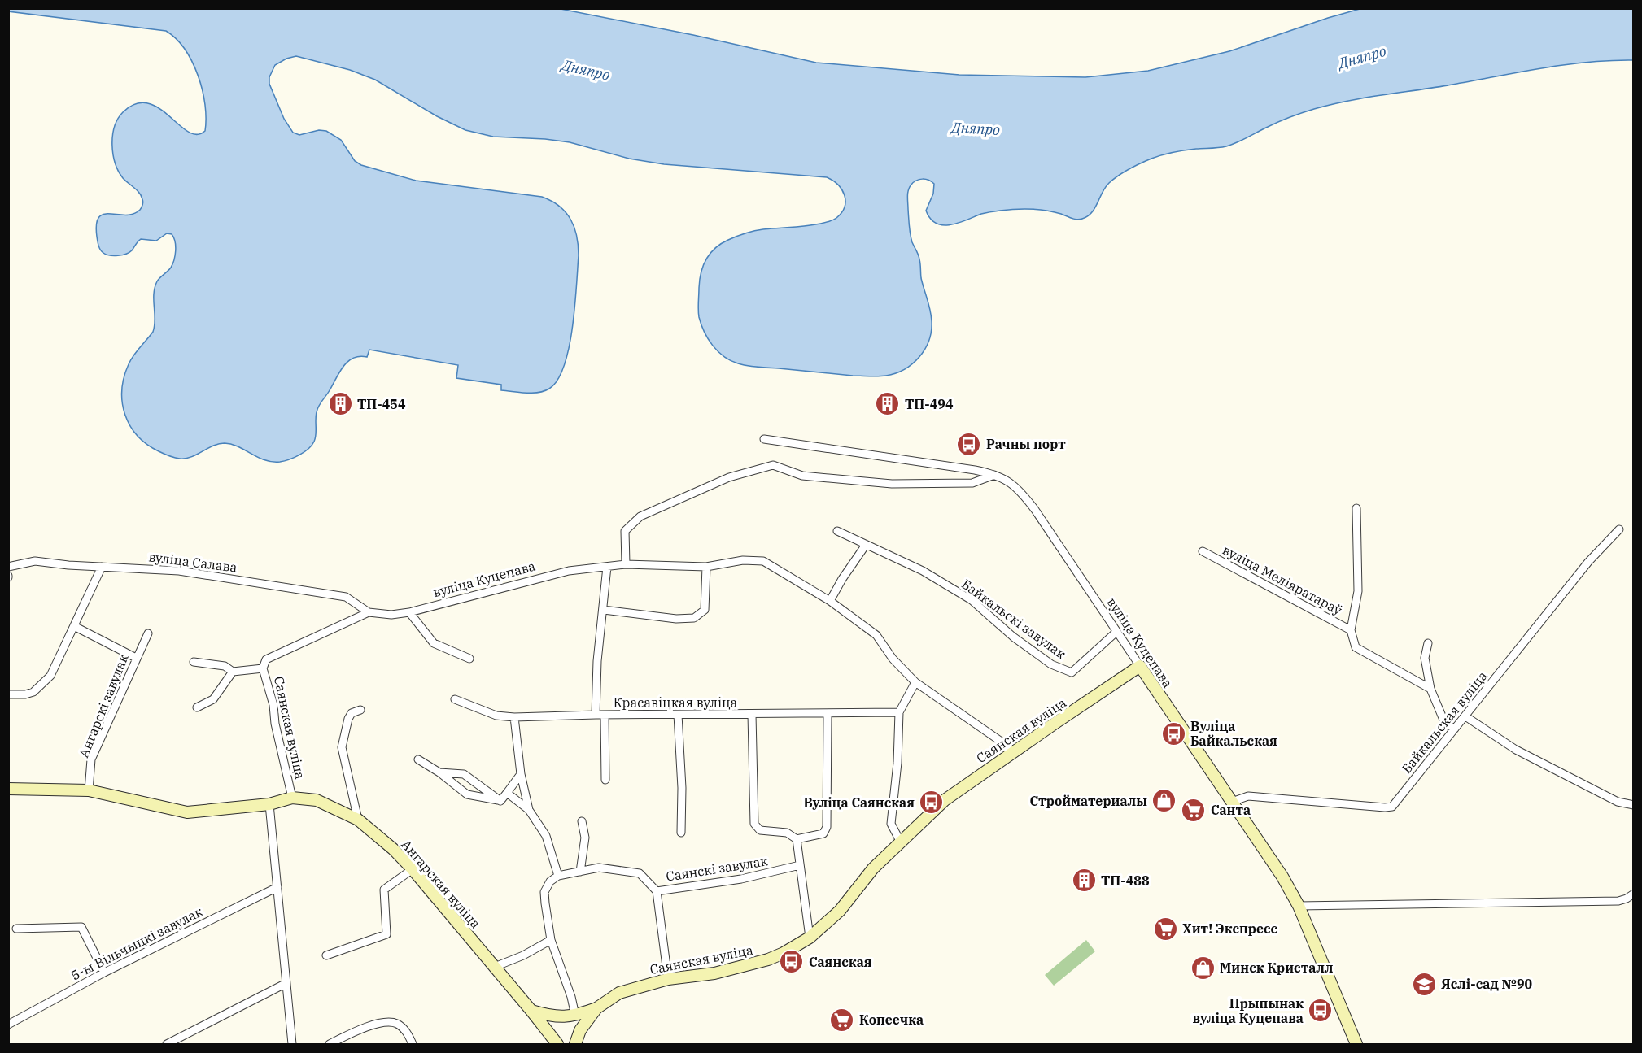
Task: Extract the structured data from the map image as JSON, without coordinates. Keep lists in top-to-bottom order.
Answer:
{
  "streets": {
    "main road": ["вуліца Куцепава", "Саянская вуліца", "Ангарская вуліца"],
    "street": [
      "вуліца Салава",
      "вуліца Меліяратараў",
      "Байкальскі завулак",
      "Красавіцкая вуліца",
      "Ангарскі завулак",
      "Байкальская вуліца",
      "Саянскі завулак",
      "5-ы Вільчыцкі завулак"
    ]
  },
  "crossings": [
    ["вуліца Салава", "вуліца Куцепава"],
    ["вуліца Салава", "Саянская вуліца"],
    ["вуліца Куцепава", "Байкальскі завулак"],
    ["вуліца Куцепава", "Байкальская вуліца"],
    ["вуліца Куцепава", "Саянская вуліца"],
    ["Ангарскі завулак", "Ангарская вуліца"],
    ["Саянская вуліца", "Ангарская вуліца"]
  ],
  "water": ["Дняпро"],
  "places": {
    "building": ["ТП-454", "ТП-494", "ТП-488"],
    "bus stop": [
      "Рачны порт",
      "Вуліца Байкальская",
      "Вуліца Саянская",
      "Саянская",
      "Прыпынак вуліца Куцепава"
    ],
    "shop": ["Стройматериалы", "Минск Кристалл"],
    "supermarket": ["Санта", "Хит! Экспресс", "Копеечка"],
    "school or university": ["Яслі-сад №90"]
  }
}
